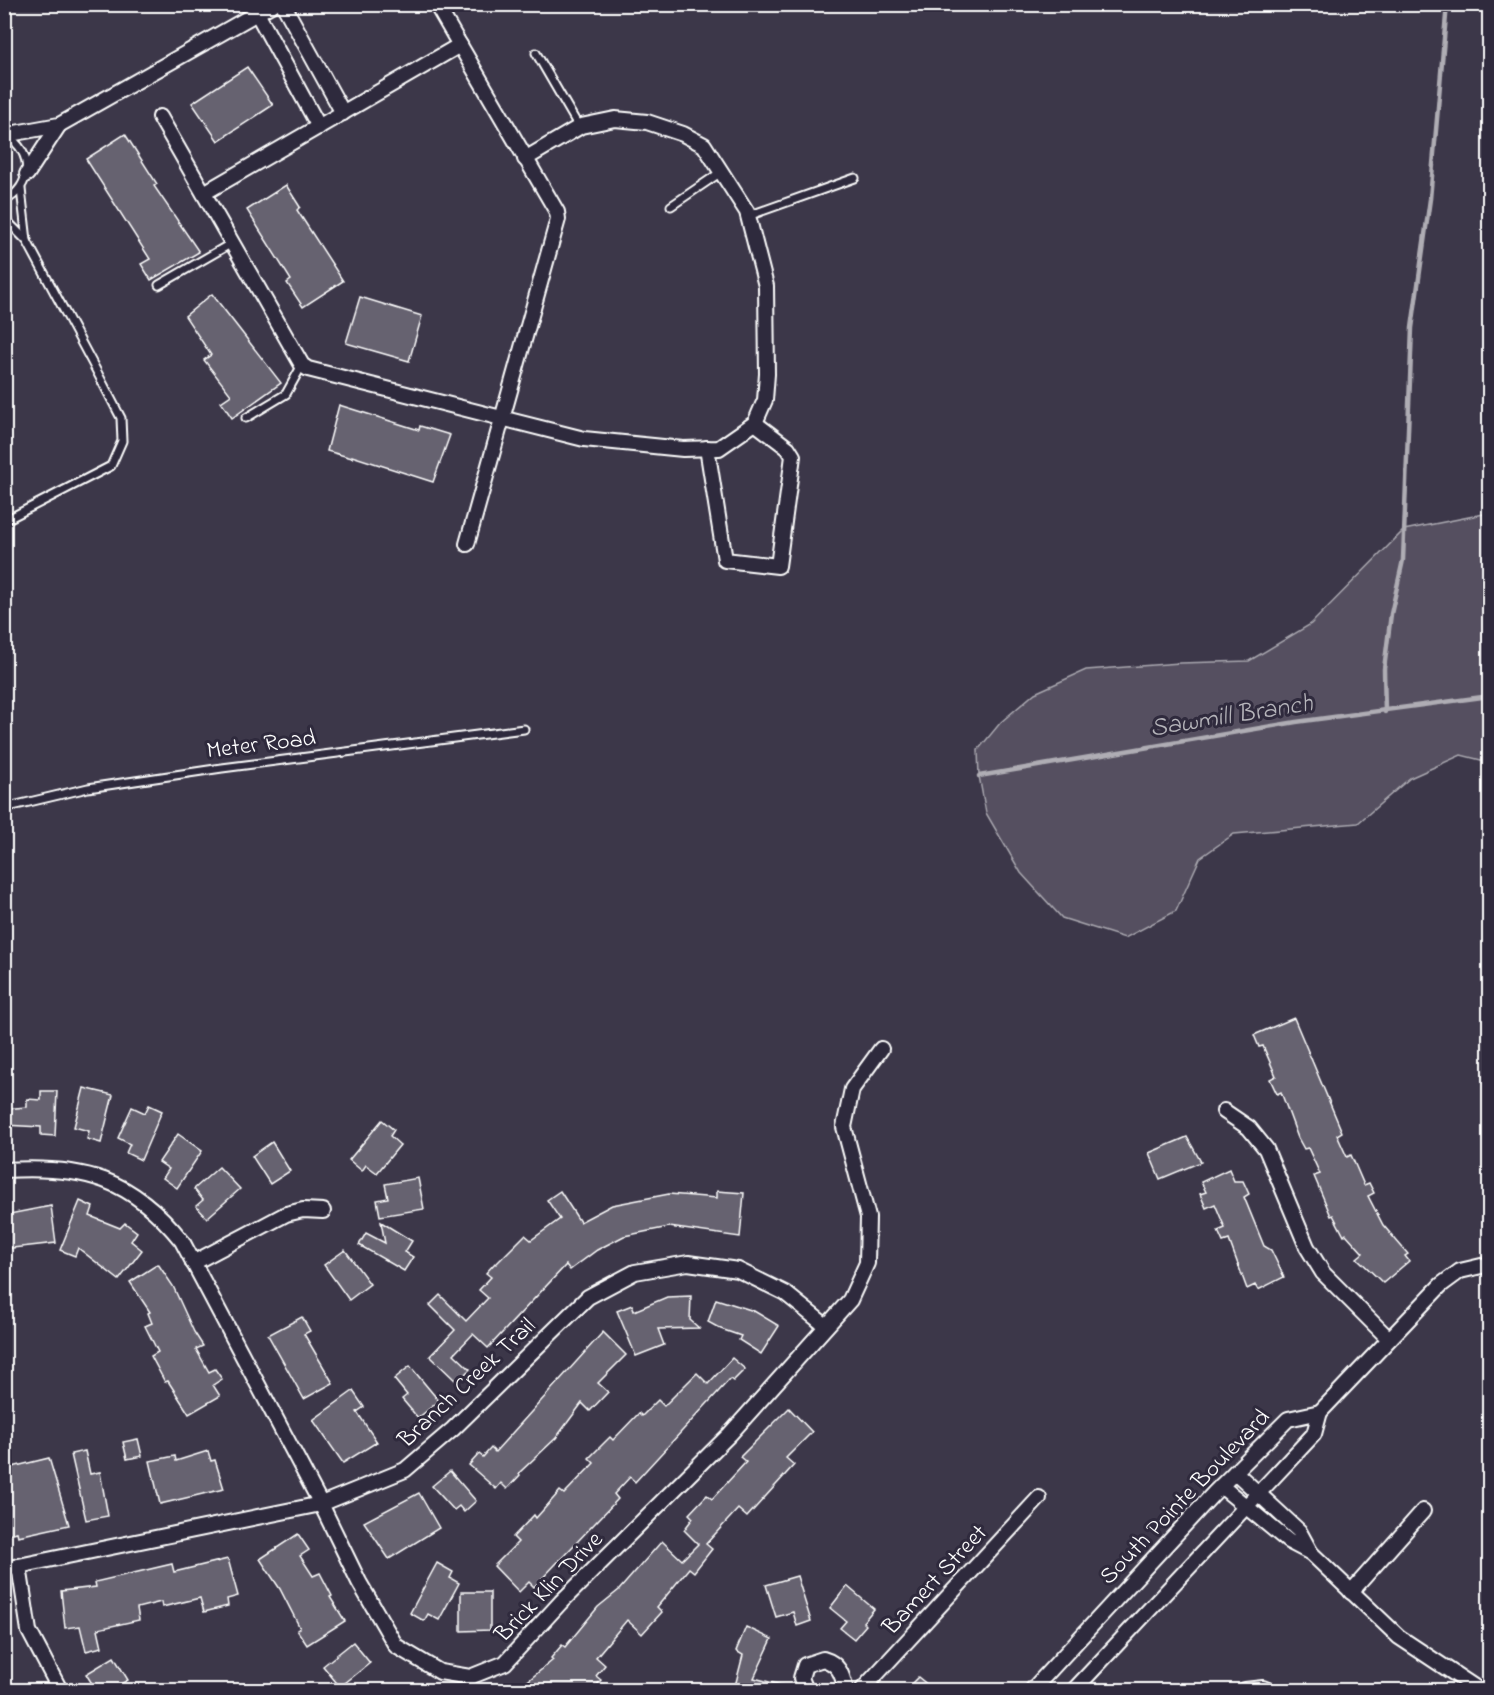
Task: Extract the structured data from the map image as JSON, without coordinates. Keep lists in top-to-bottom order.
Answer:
{
  "streets": {
    "street": [
      "Branch Creek Trail",
      "South Pointe Boulevard",
      "Bamert Street",
      "Brick Klin Drive"
    ],
    "lane": ["Meter Road"]
  },
  "crossings": [
    ["Branch Creek Trail", "Brick Klin Drive"]
  ],
  "water": ["Sawmill Branch"]
}
